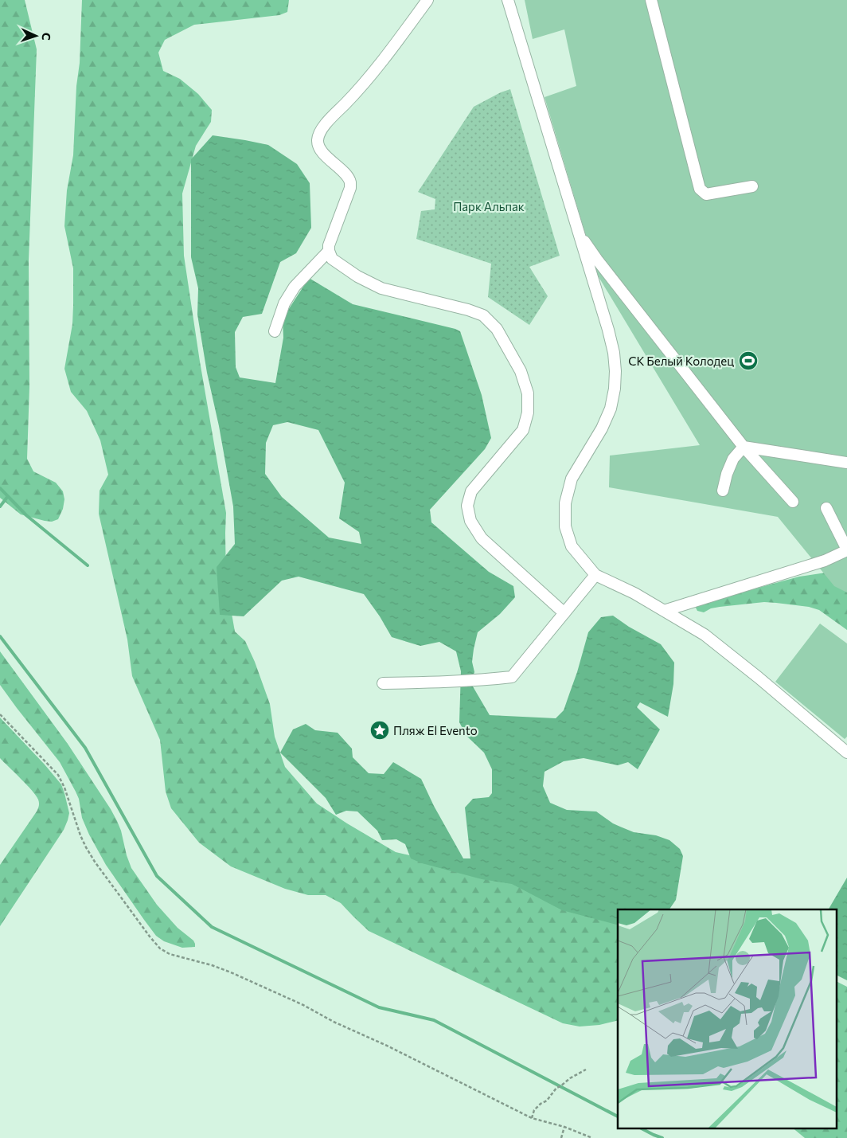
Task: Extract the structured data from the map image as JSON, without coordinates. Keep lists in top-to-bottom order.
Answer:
{
  "parks": ["Парк Альпак"],
  "places": {
    "sports": ["СК Белый Колодец"],
    "place": ["Пляж El Evento"]
  },
  "north": "right"
}
